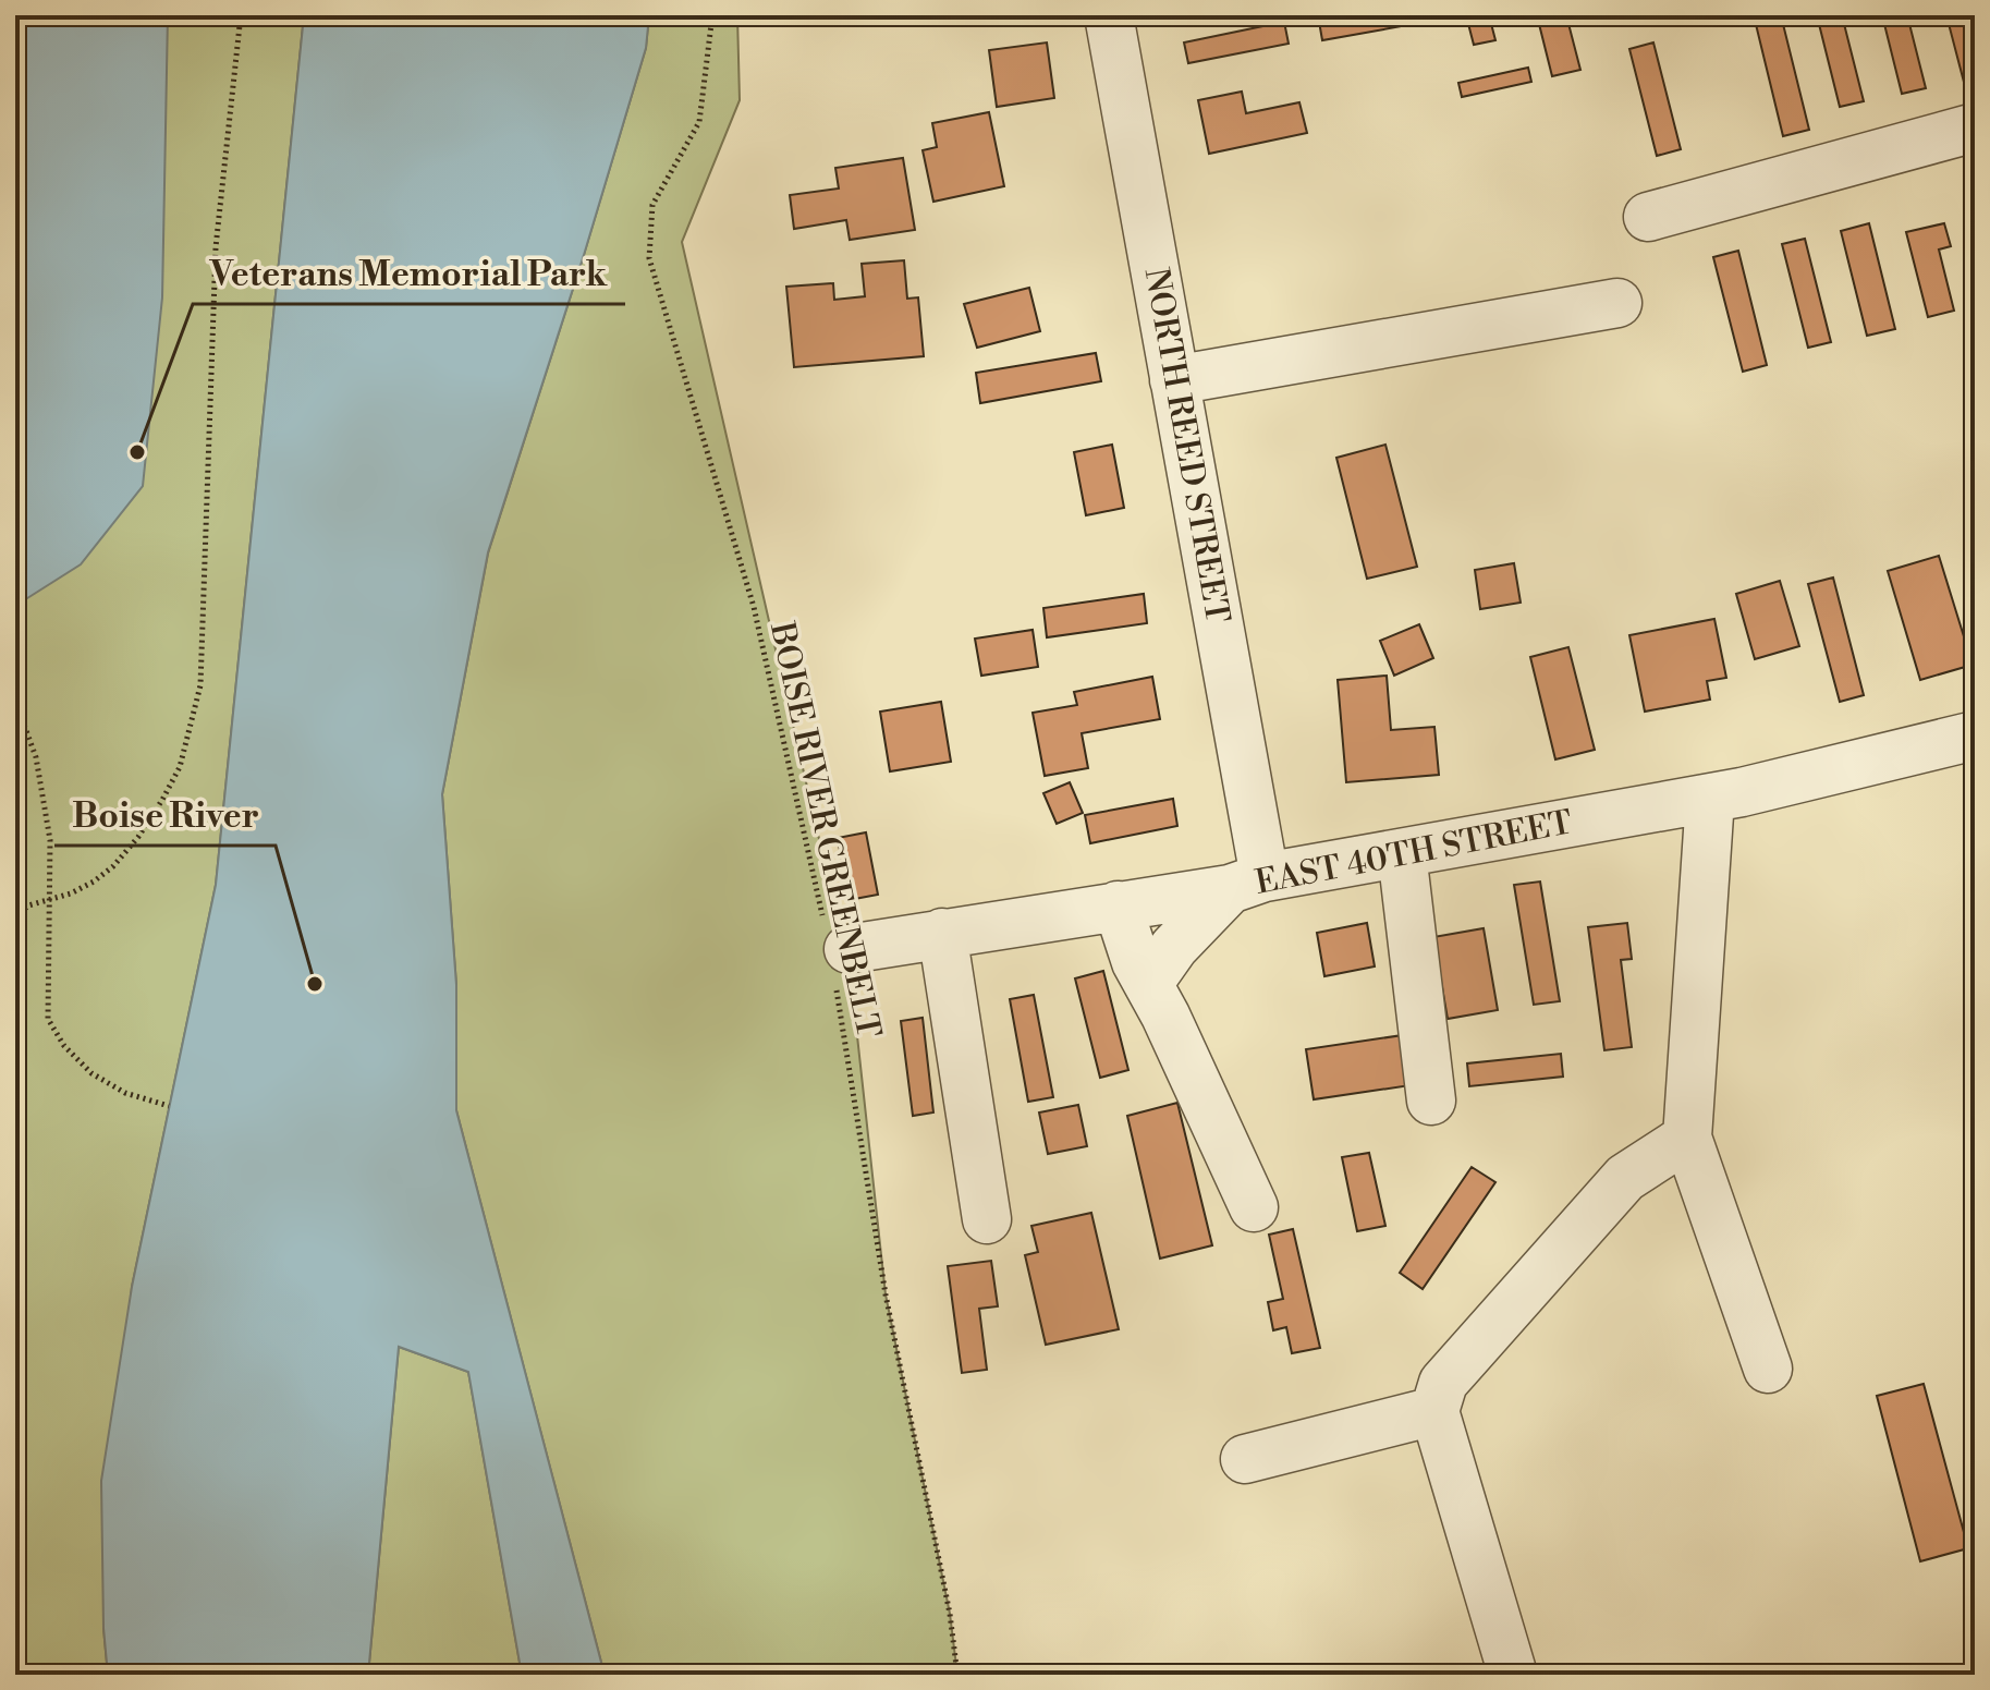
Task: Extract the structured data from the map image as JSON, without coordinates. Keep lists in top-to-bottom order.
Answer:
{
  "streets": {
    "street": ["NORTH REED STREET", "EAST 40TH STREET"],
    "path": ["BOISE RIVER GREENBELT"]
  },
  "crossings": [
    ["NORTH REED STREET", "EAST 40TH STREET"],
    ["BOISE RIVER GREENBELT", "EAST 40TH STREET"]
  ],
  "places": ["Veterans Memorial Park", "Boise River"]
}
